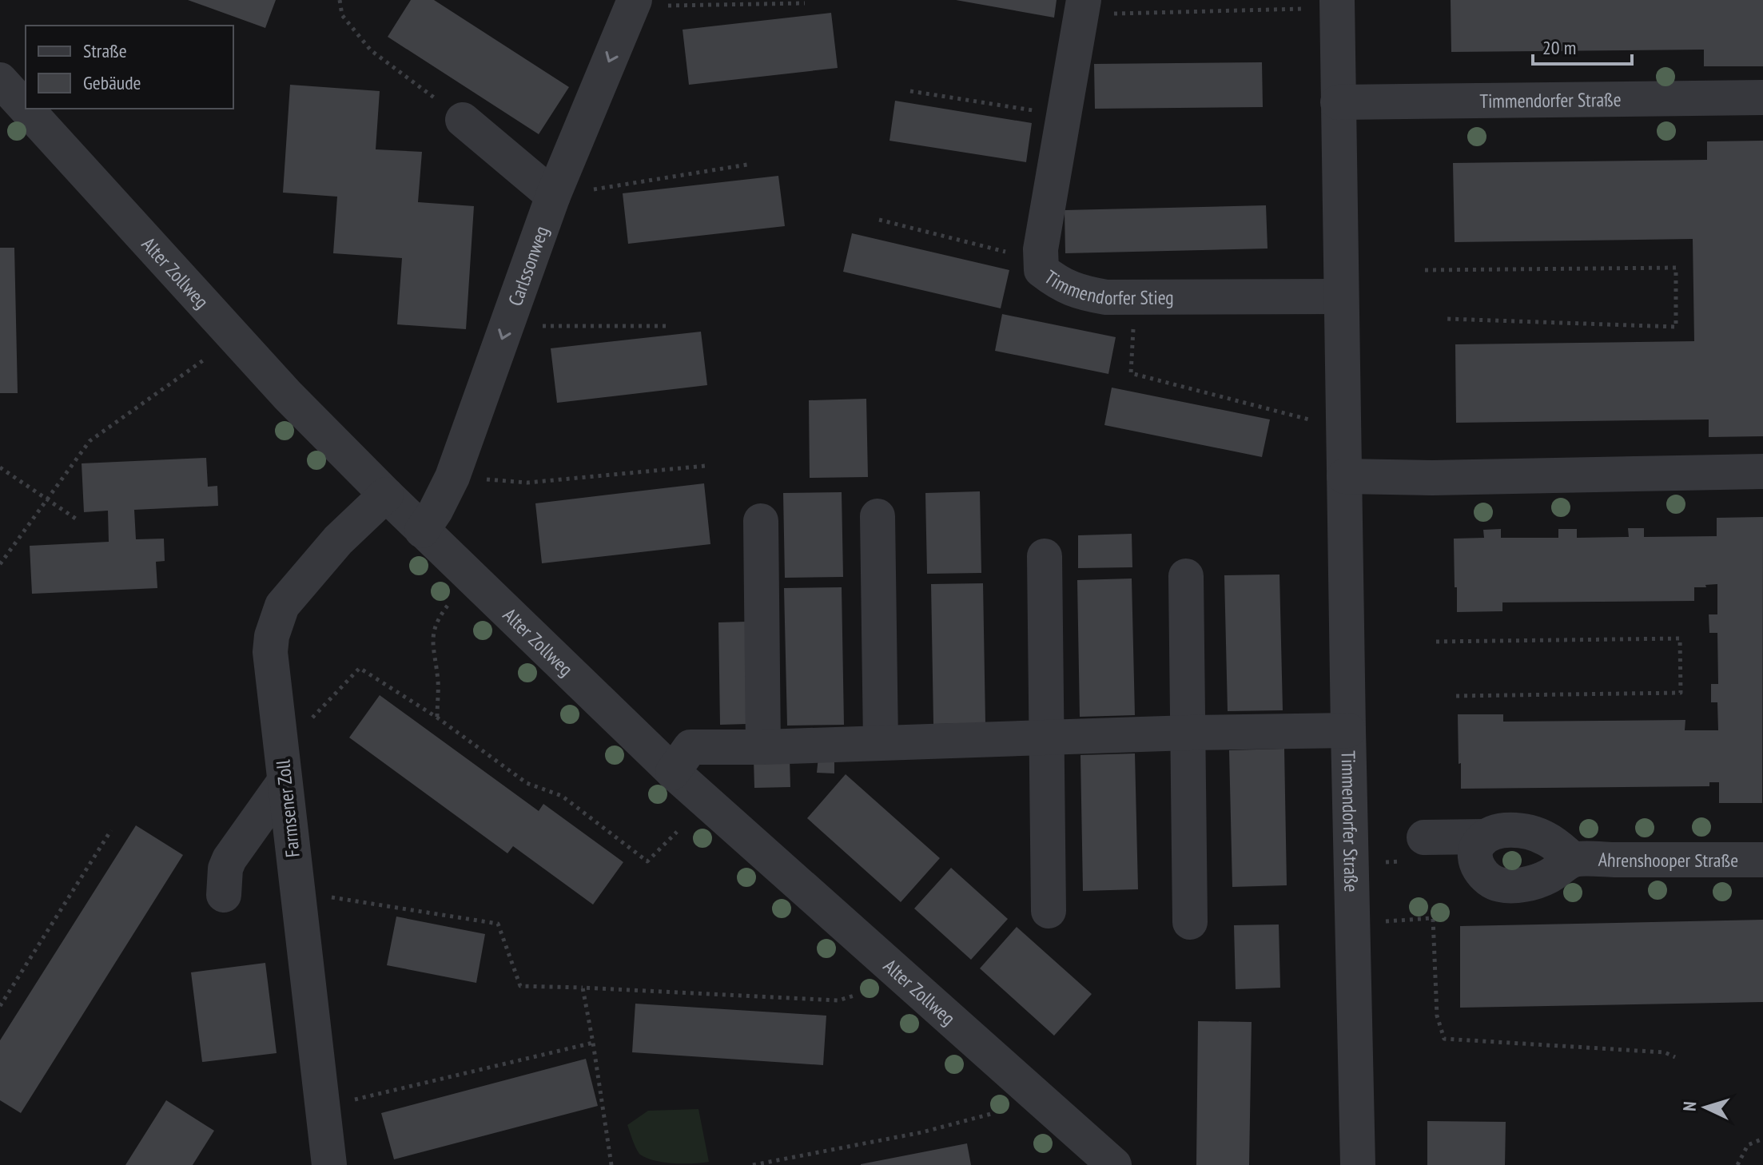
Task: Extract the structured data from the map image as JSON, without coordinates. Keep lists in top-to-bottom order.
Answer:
{
  "streets": {
    "street": [
      "Timmendorfer Straße",
      "Carlssonweg",
      "Alter Zollweg",
      "Timmendorfer Stieg",
      "Farmsener Zoll",
      "Ahrenshooper Straße"
    ]
  },
  "crossings": [
    ["Timmendorfer Straße", "Timmendorfer Stieg"],
    ["Carlssonweg", "Alter Zollweg"],
    ["Alter Zollweg", "Farmsener Zoll"]
  ],
  "one_way": ["Carlssonweg"],
  "legend": ["Straße", "Gebäude"],
  "scale_bar": "20 m",
  "north": "left"
}
